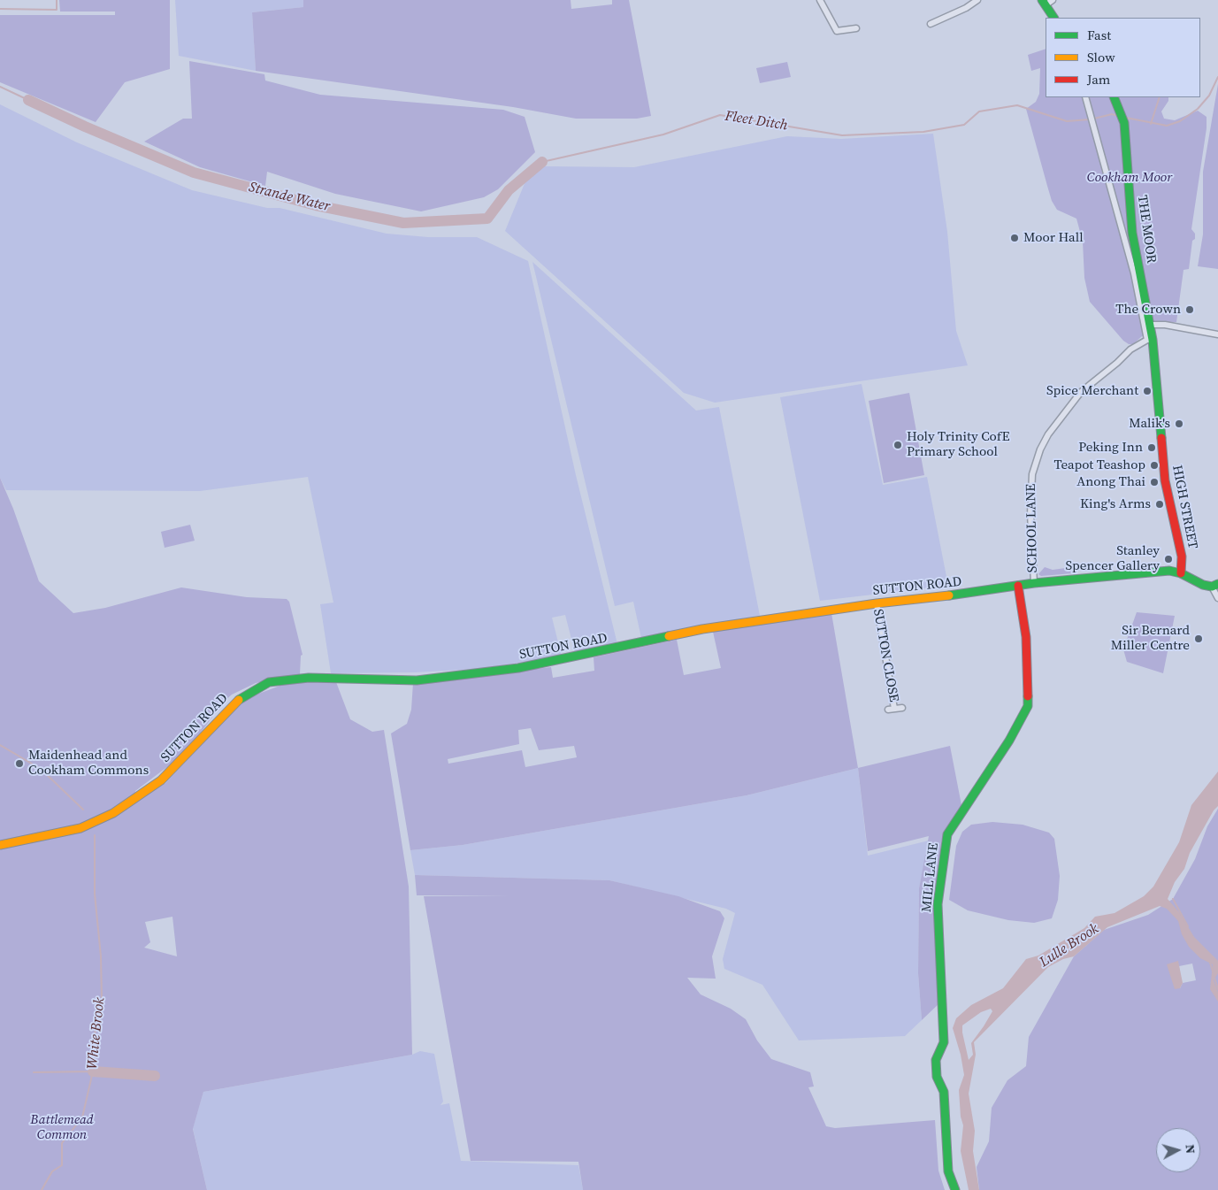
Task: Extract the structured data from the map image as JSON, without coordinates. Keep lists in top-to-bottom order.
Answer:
{
  "streets": {
    "main road": [
      "THE MOOR",
      "HIGH STREET",
      "SUTTON ROAD",
      "MILL LANE"
    ],
    "street": ["SCHOOL LANE", "SUTTON CLOSE"]
  },
  "crossings": [
    ["THE MOOR", "HIGH STREET"],
    ["THE MOOR", "SCHOOL LANE"],
    ["HIGH STREET", "SCHOOL LANE"],
    ["HIGH STREET", "SUTTON ROAD"],
    ["SCHOOL LANE", "SUTTON ROAD"],
    ["SUTTON ROAD", "SUTTON CLOSE"],
    ["SUTTON ROAD", "MILL LANE"]
  ],
  "water": [
    "Fleet Ditch",
    "Strande Water",
    "Lulle Brook",
    "White Brook"
  ],
  "parks": ["Cookham Moor", "Battlemead Common"],
  "places": [
    "Moor Hall",
    "The Crown",
    "Spice Merchant",
    "Malik's",
    "Holy Trinity CofE Primary School",
    "Peking Inn",
    "Teapot Teashop",
    "Anong Thai",
    "King's Arms",
    "Stanley Spencer Gallery",
    "Sir Bernard Miller Centre",
    "Maidenhead and Cookham Commons"
  ],
  "legend": ["Fast", "Slow", "Jam"],
  "north": "right"
}
